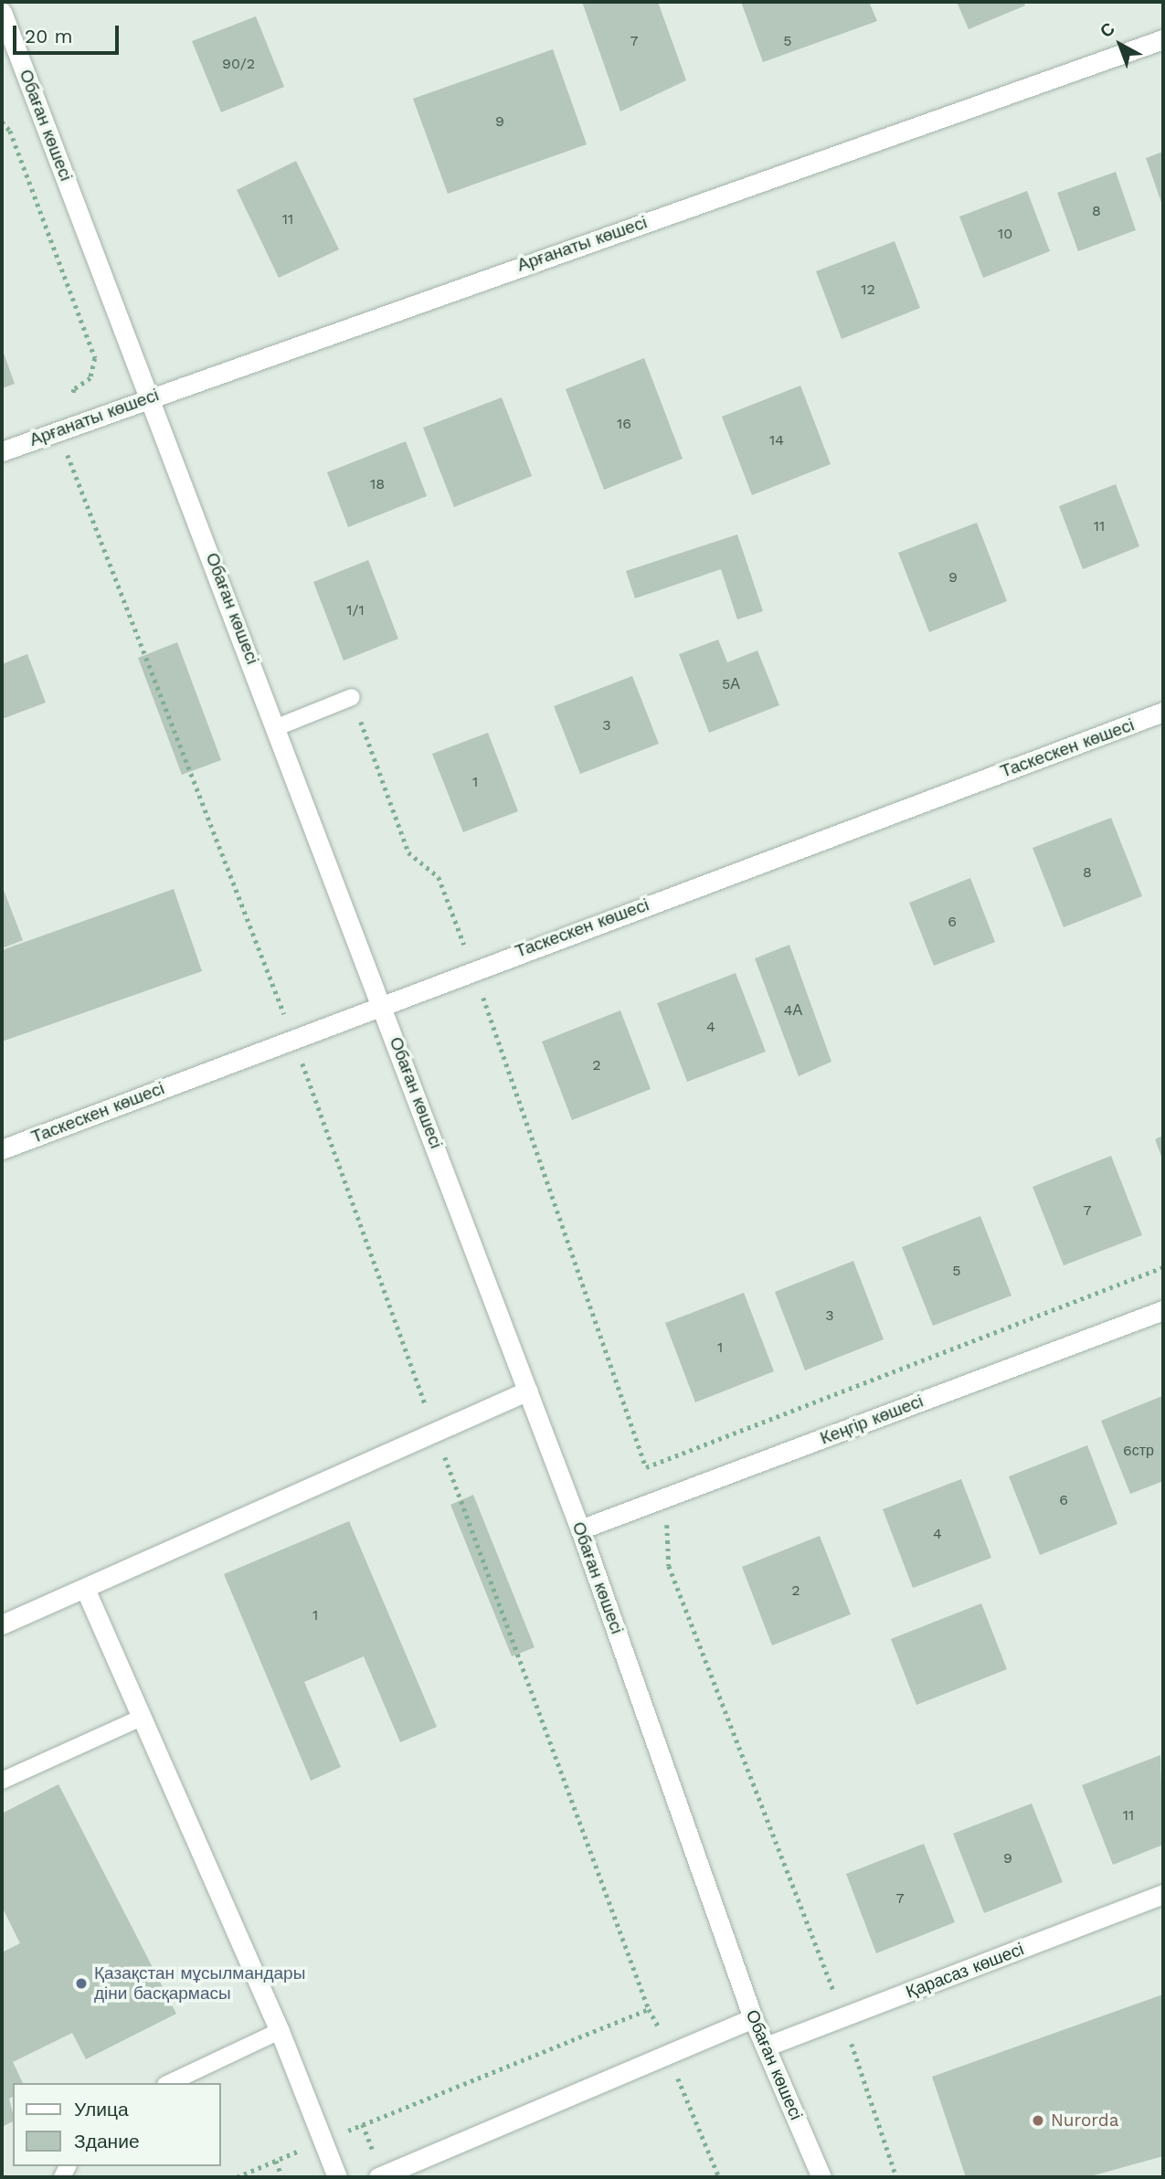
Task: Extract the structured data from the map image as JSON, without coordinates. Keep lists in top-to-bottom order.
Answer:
{
  "streets": {
    "street": [
      "Обаған көшесі",
      "Арғанаты көшесі",
      "Таскескен көшесі",
      "Кеңгір көшесі",
      "Қарасаз көшесі"
    ]
  },
  "crossings": [
    ["Обаған көшесі", "Арғанаты көшесі"],
    ["Обаған көшесі", "Таскескен көшесі"],
    ["Обаған көшесі", "Кеңгір көшесі"],
    ["Обаған көшесі", "Қарасаз көшесі"]
  ],
  "places": ["Қазақстан мұсылмандары діни басқармасы", "Nurorda"],
  "house_numbers": [
    "7",
    "5",
    "90/2",
    "9",
    "8",
    "11",
    "10",
    "12",
    "16",
    "14",
    "18",
    "11",
    "9",
    "1/1",
    "5А",
    "3",
    "1",
    "8",
    "6",
    "4А",
    "4",
    "2",
    "7",
    "5",
    "3",
    "1",
    "6стр",
    "6",
    "4",
    "2",
    "1",
    "11",
    "9",
    "7"
  ],
  "legend": ["Улица", "Здание"],
  "scale_bar": "20 m",
  "north": "top left"
}
